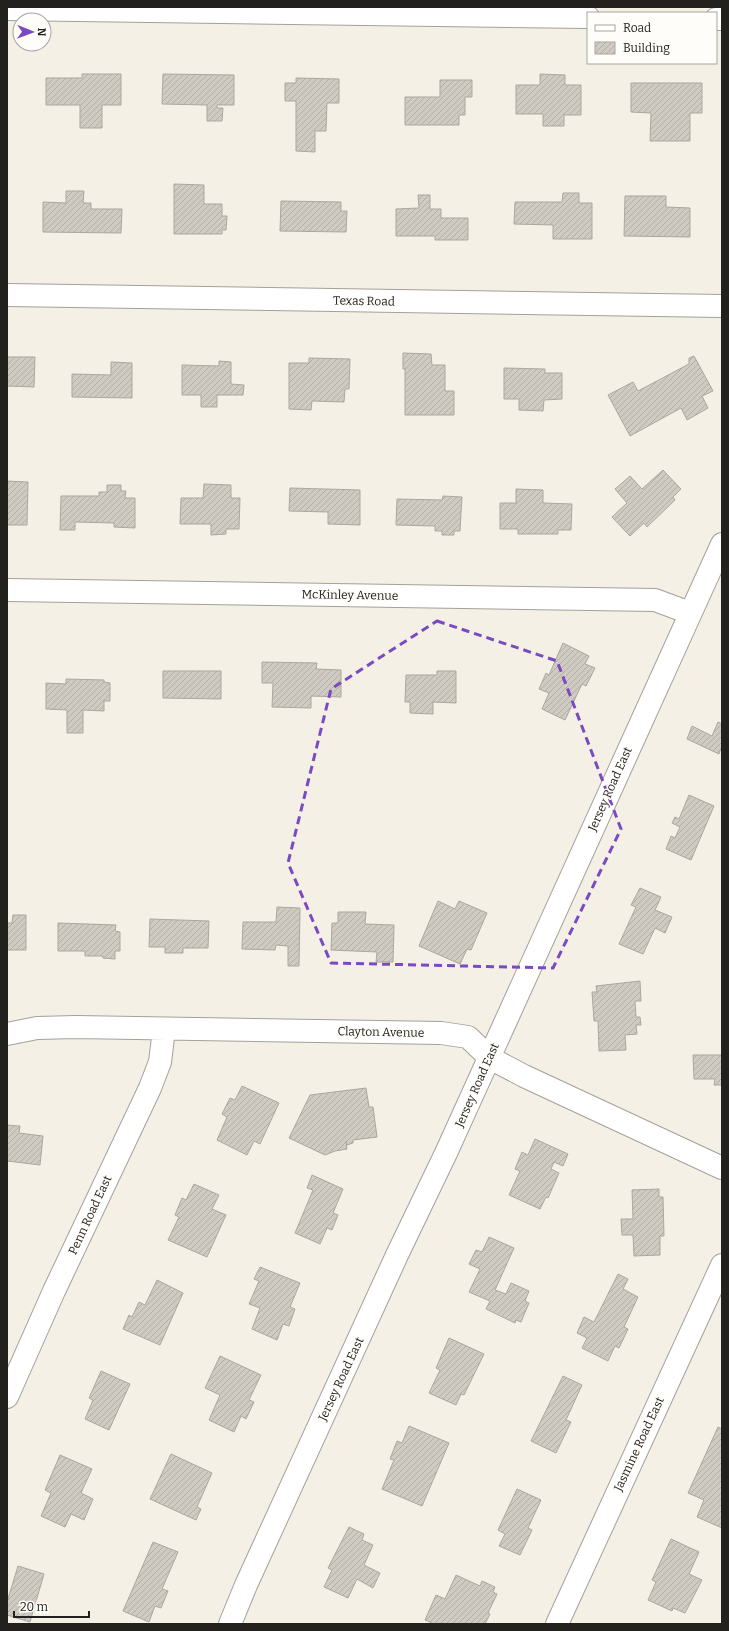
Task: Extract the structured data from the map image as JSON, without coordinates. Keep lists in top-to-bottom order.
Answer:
{
  "streets": {
    "street": [
      "Texas Road",
      "McKinley Avenue",
      "Jersey Road East",
      "Clayton Avenue",
      "Penn Road East",
      "Jasmine Road East"
    ]
  },
  "crossings": [
    ["McKinley Avenue", "Jersey Road East"],
    ["Jersey Road East", "Clayton Avenue"],
    ["Clayton Avenue", "Penn Road East"]
  ],
  "legend": ["Road", "Building"],
  "scale_bar": "20 m",
  "north": "right"
}
